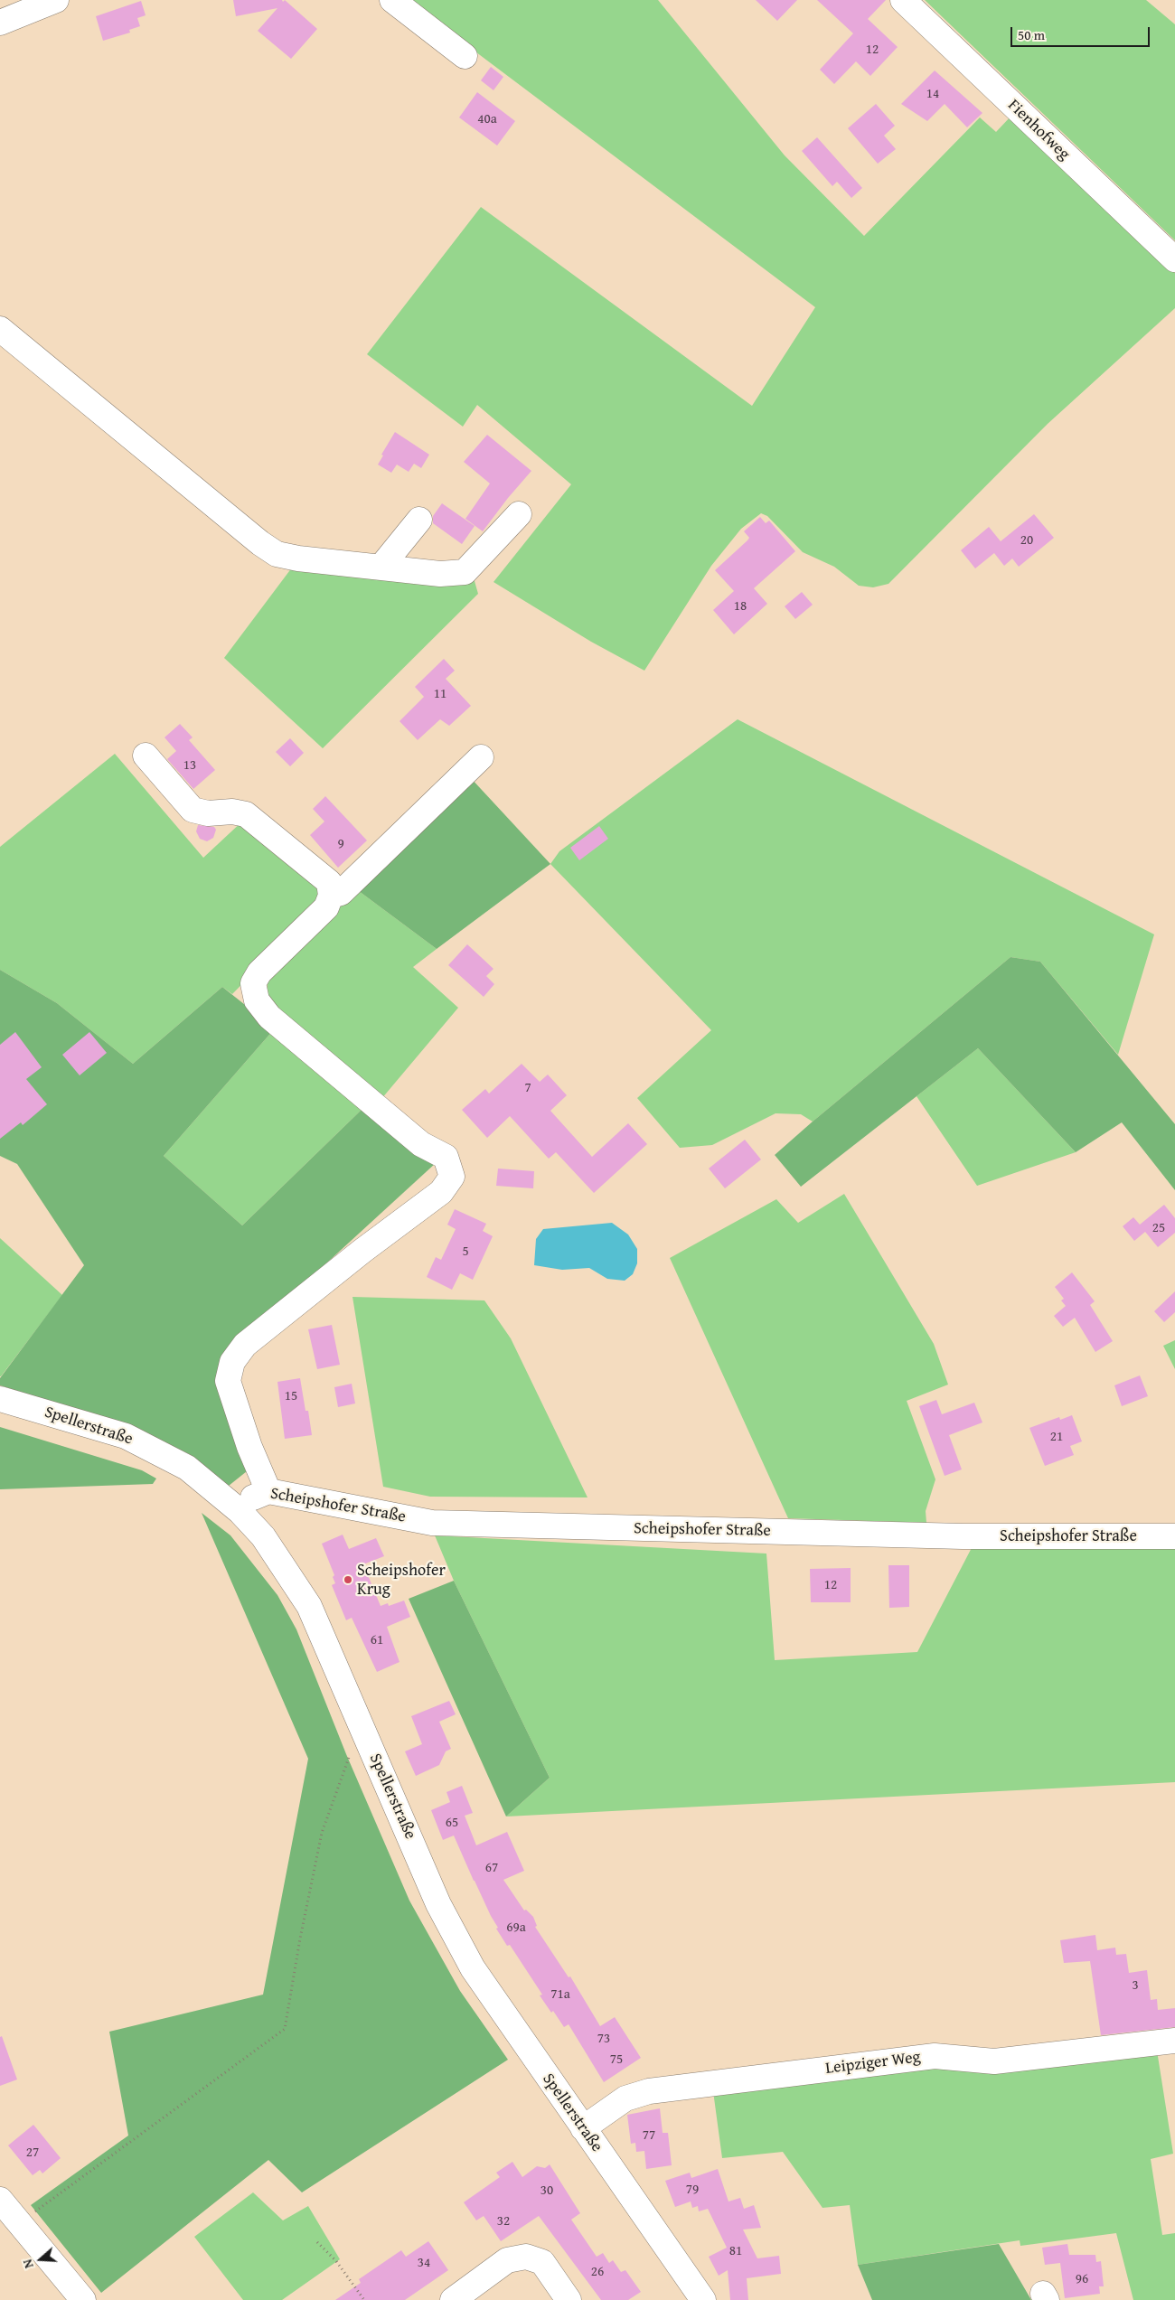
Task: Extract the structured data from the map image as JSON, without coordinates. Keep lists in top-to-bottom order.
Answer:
{
  "streets": {
    "street": [
      "Fienhofweg",
      "Spellerstraße",
      "Scheipshofer Straße",
      "Leipziger Weg"
    ]
  },
  "crossings": [
    ["Spellerstraße", "Scheipshofer Straße"],
    ["Spellerstraße", "Leipziger Weg"]
  ],
  "places": ["Scheipshofer Krug"],
  "house_numbers": [
    "12",
    "14",
    "40a",
    "20",
    "18",
    "11",
    "13",
    "9",
    "7",
    "25",
    "5",
    "15",
    "21",
    "12",
    "61",
    "65",
    "67",
    "69a",
    "3",
    "71a",
    "73",
    "75",
    "77",
    "27",
    "79",
    "30",
    "32",
    "81",
    "34",
    "26",
    "96"
  ],
  "scale_bar": "50 m",
  "north": "left"
}
